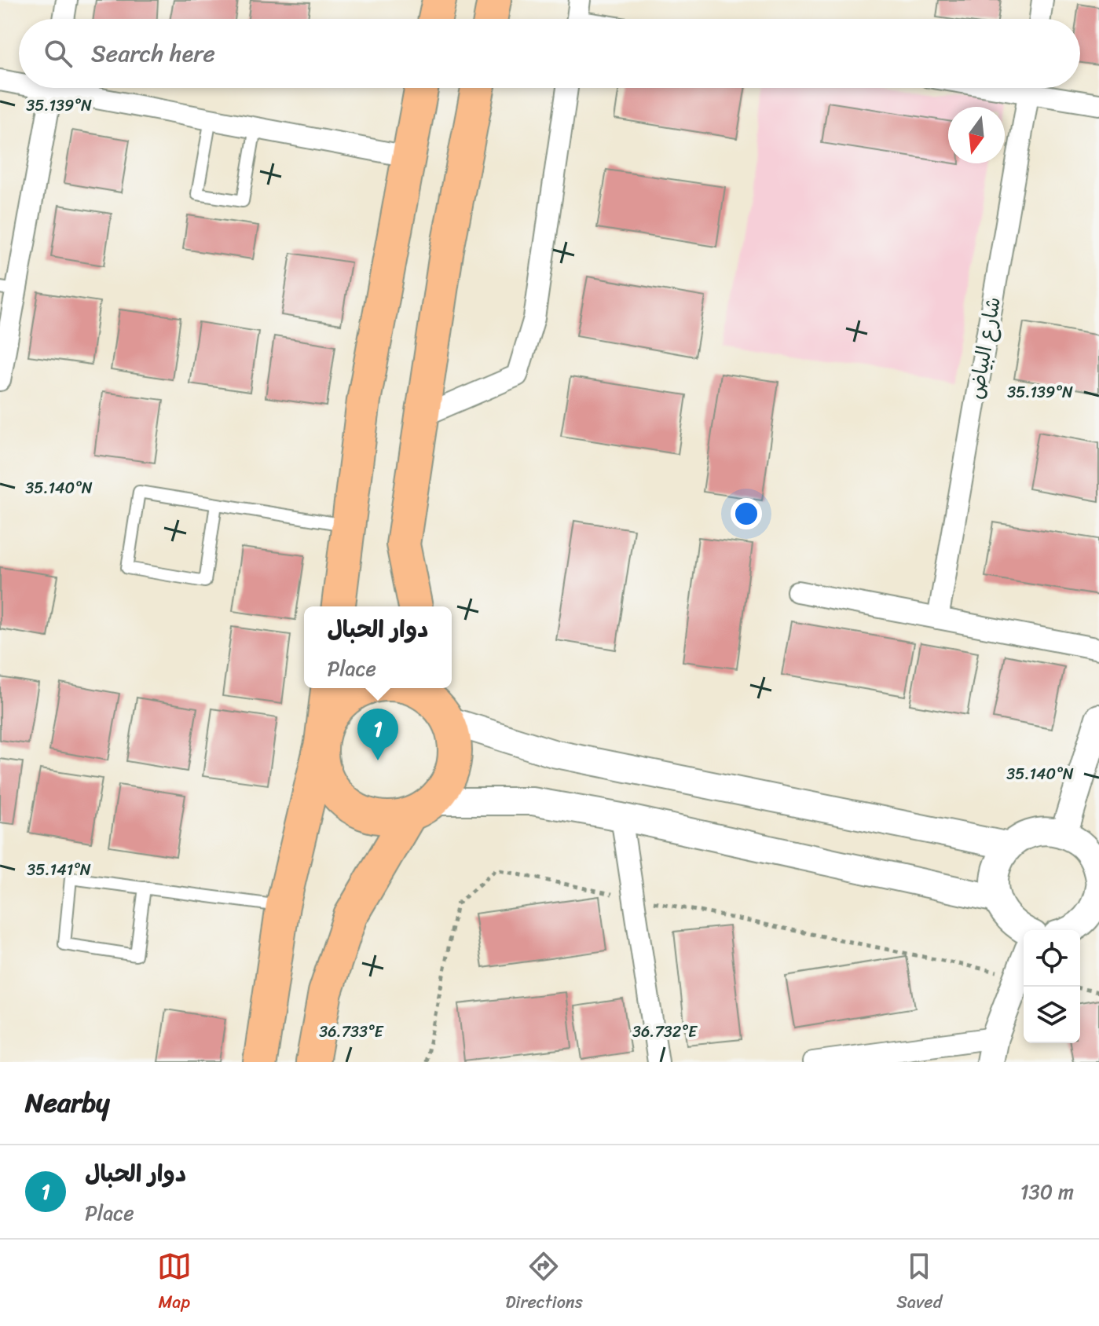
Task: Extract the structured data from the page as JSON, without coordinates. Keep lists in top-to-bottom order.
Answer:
{
  "streets": {
    "street": ["شارع البياض"]
  },
  "north": "bottom",
  "page": {
    "search": "Search here",
    "popup": ["دوار الحبال", "Place"],
    "pins": "1",
    "heading": "Nearby",
    "list": [
      {
        "mark": "1",
        "name": "دوار الحبال",
        "note": "Place",
        "value": "130 m"
      }
    ],
    "nav": ["Map", "Directions", "Saved"]
  },
  "coordinates": [
    "35.139°N",
    "35.140°N",
    "35.141°N",
    "36.733°E",
    "36.732°E"
  ]
}
